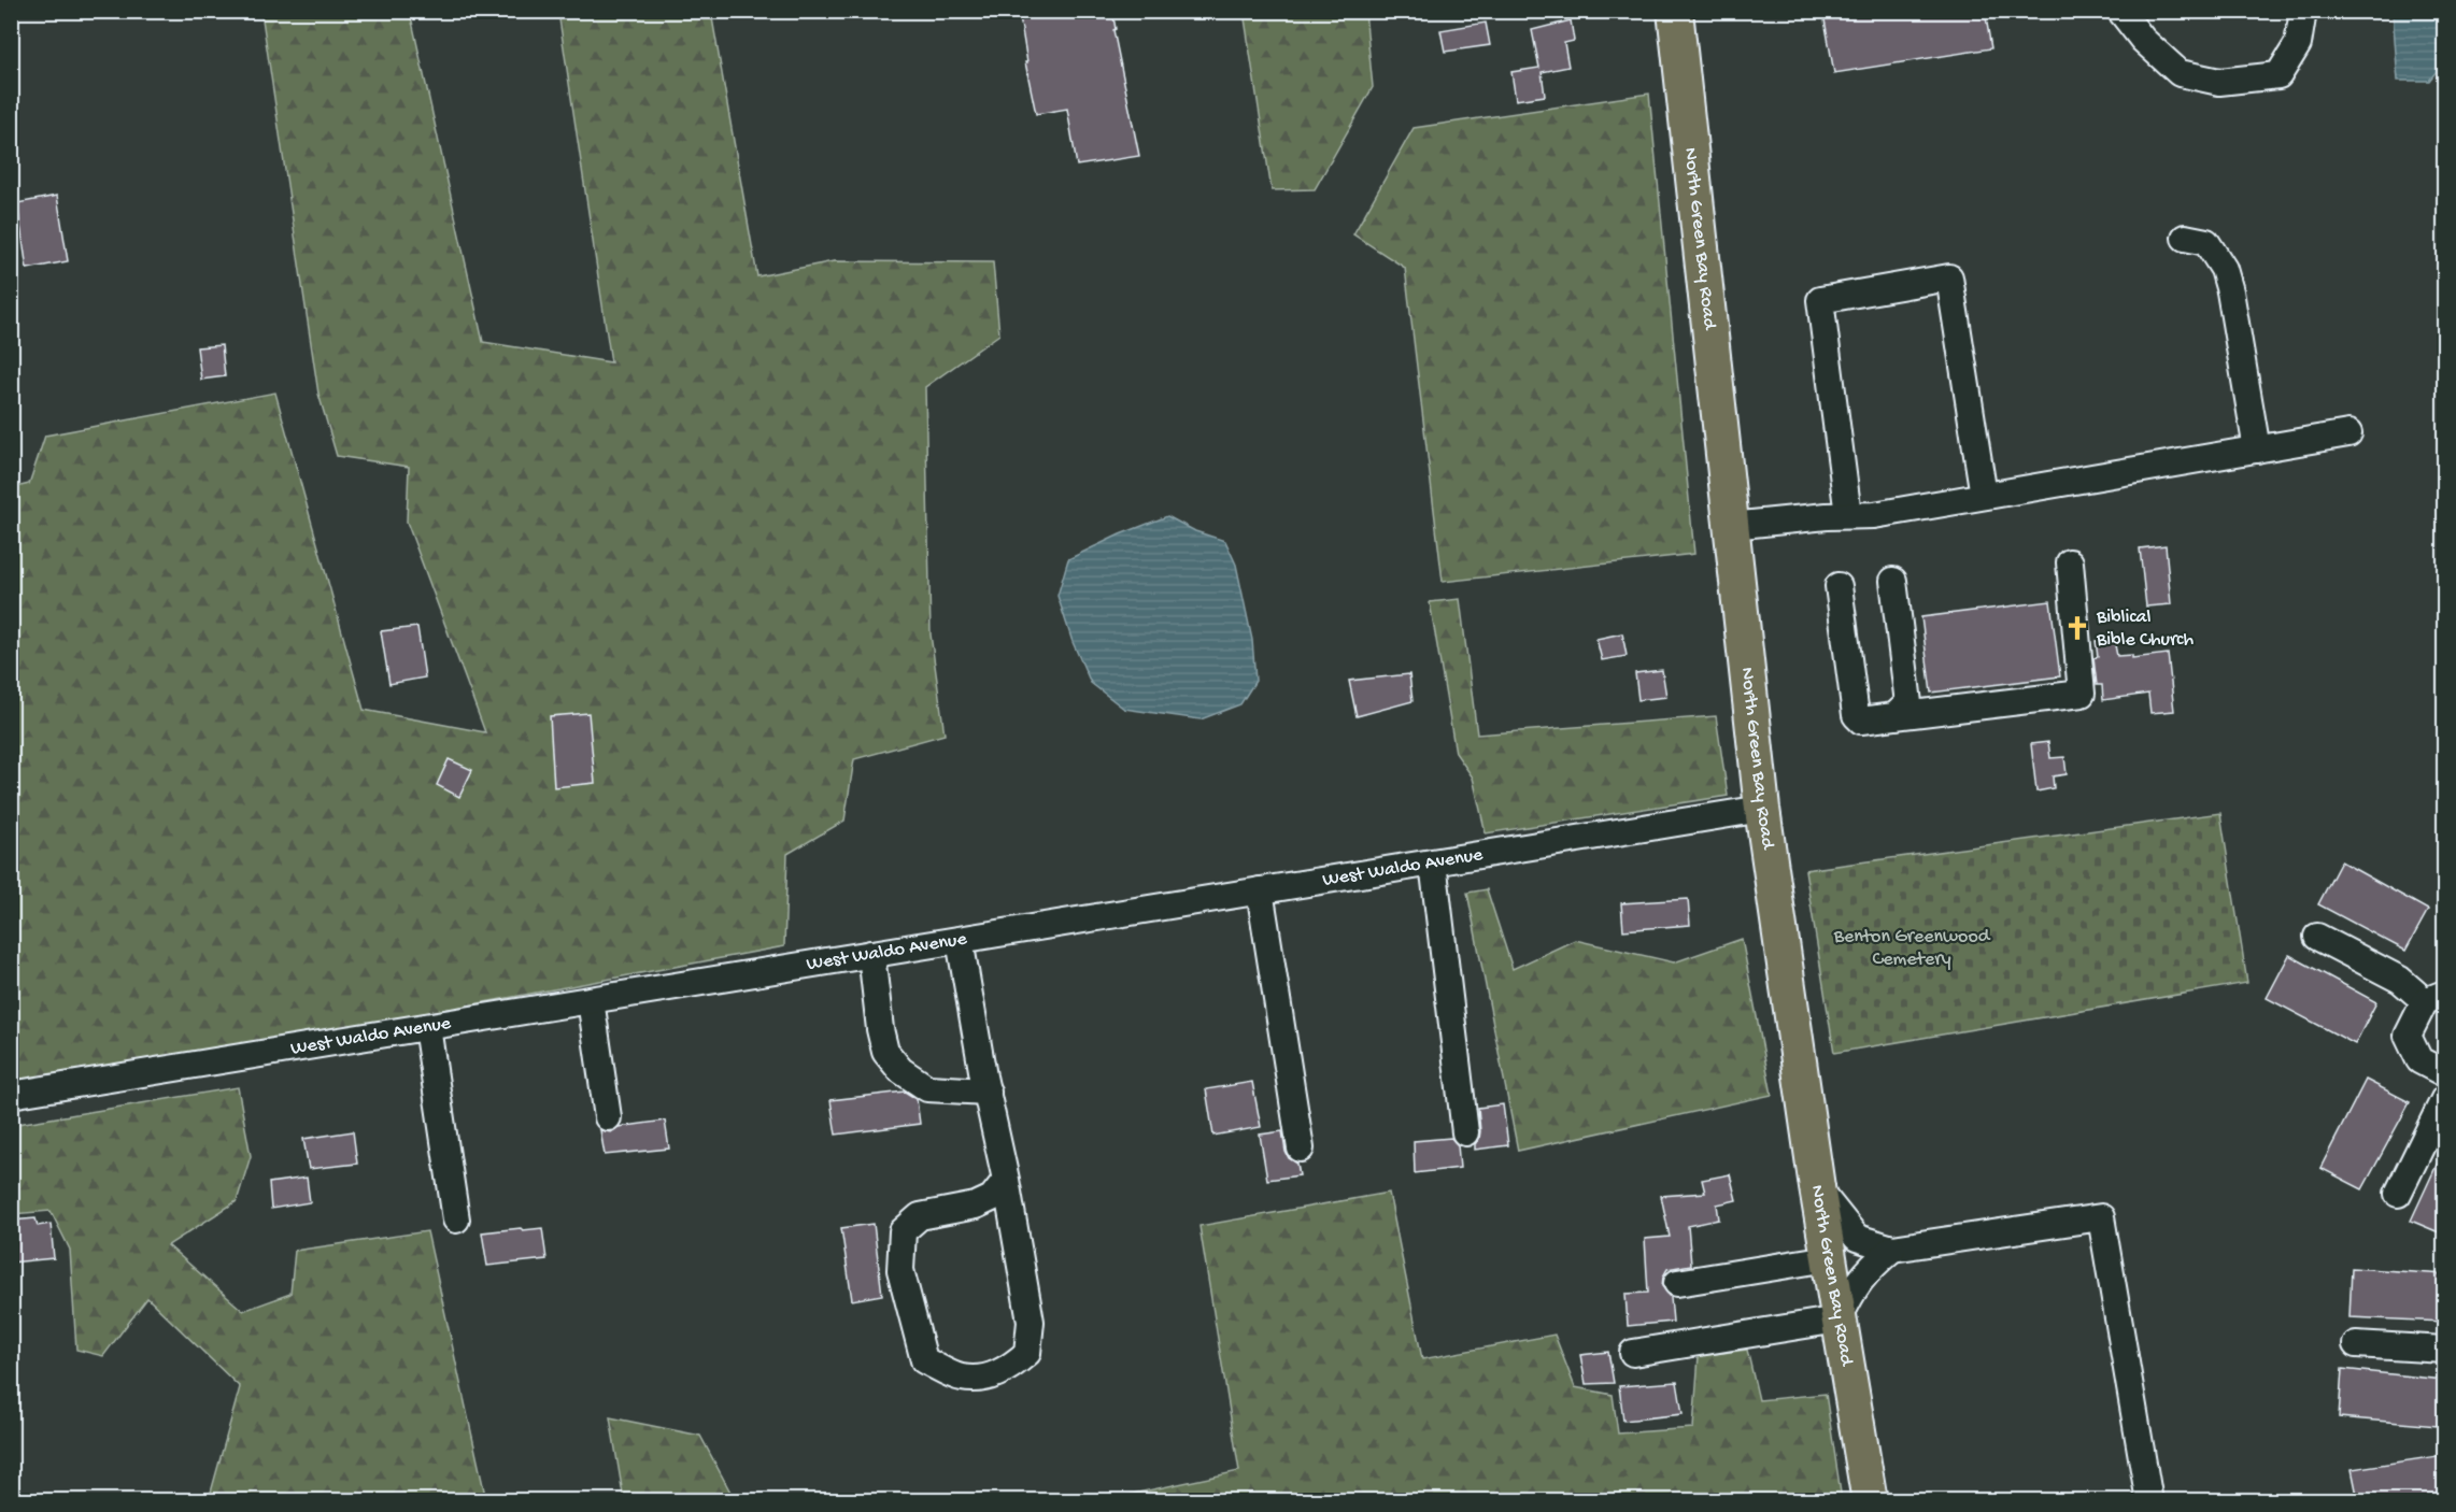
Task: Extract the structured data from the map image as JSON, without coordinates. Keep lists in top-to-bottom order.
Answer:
{
  "streets": {
    "main road": ["North Green Bay Road"],
    "street": ["West Waldo Avenue"]
  },
  "crossings": [
    ["North Green Bay Road", "West Waldo Avenue"]
  ],
  "parks": ["Benton Greenwood Cemetery"],
  "places": {
    "church": ["Biblical Bible Church"]
  }
}
